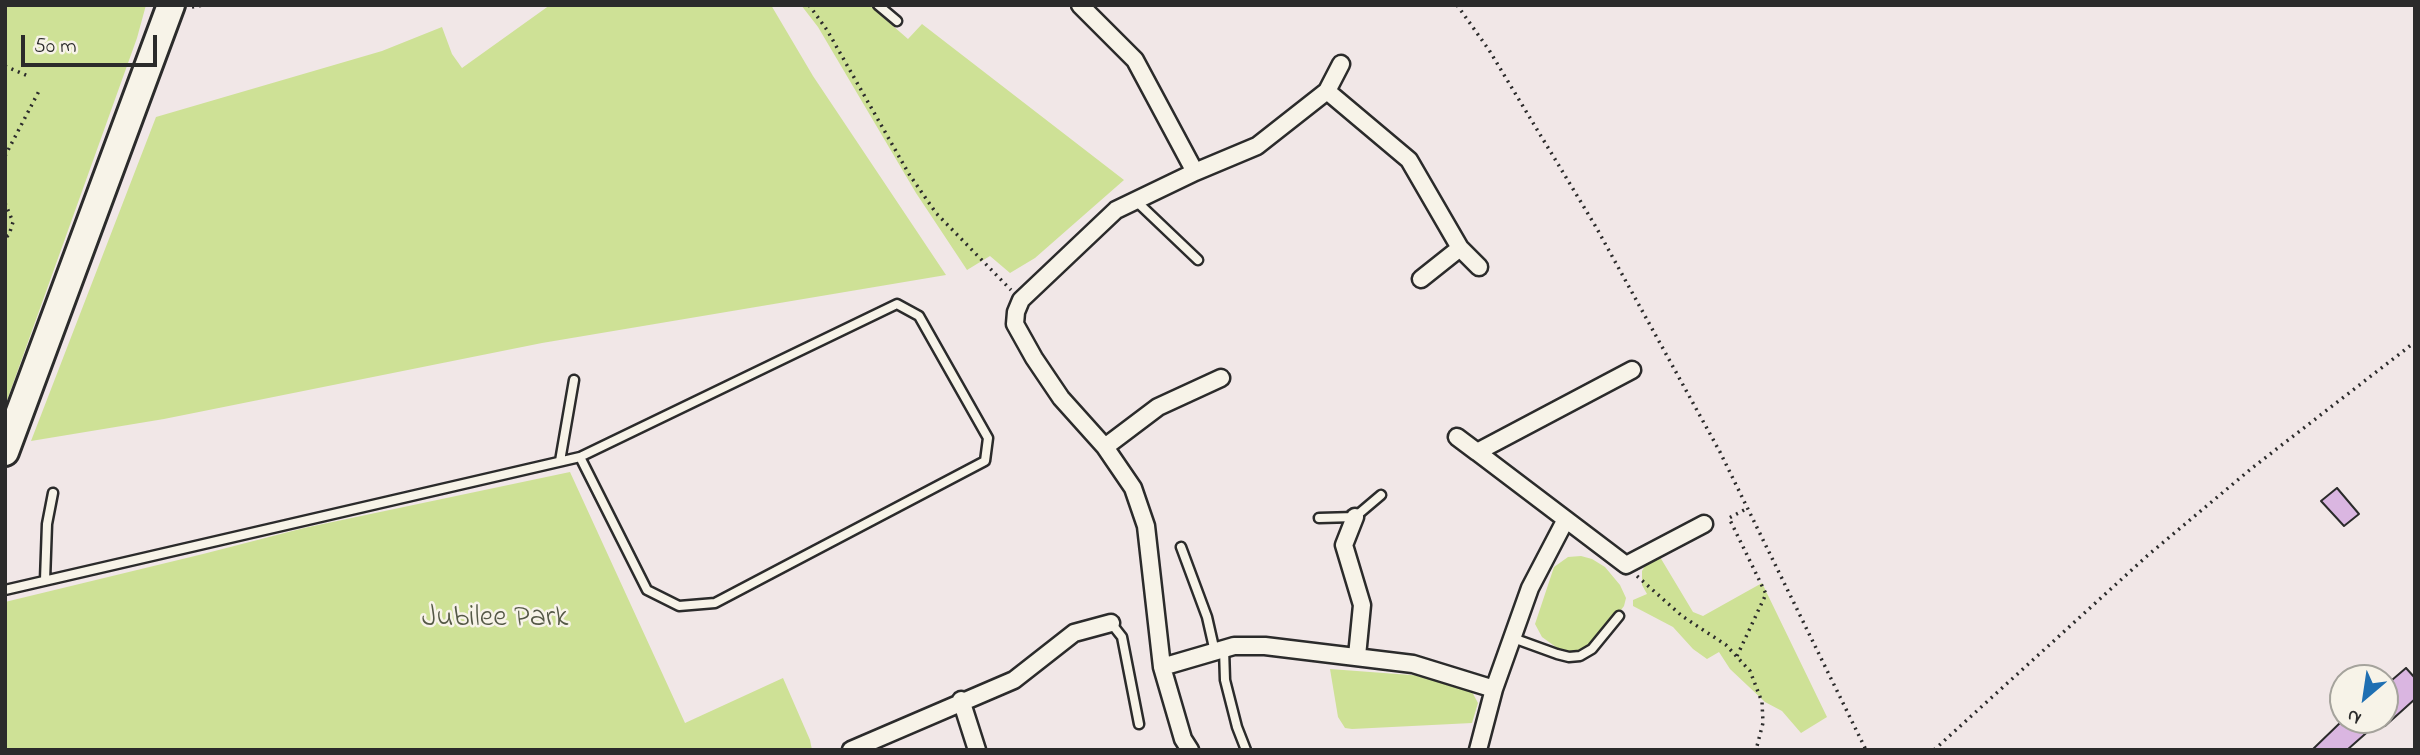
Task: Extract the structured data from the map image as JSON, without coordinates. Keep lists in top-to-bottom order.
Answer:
{
  "parks": ["Jubilee Park"],
  "scale_bar": "50 m",
  "north": "bottom left"
}
